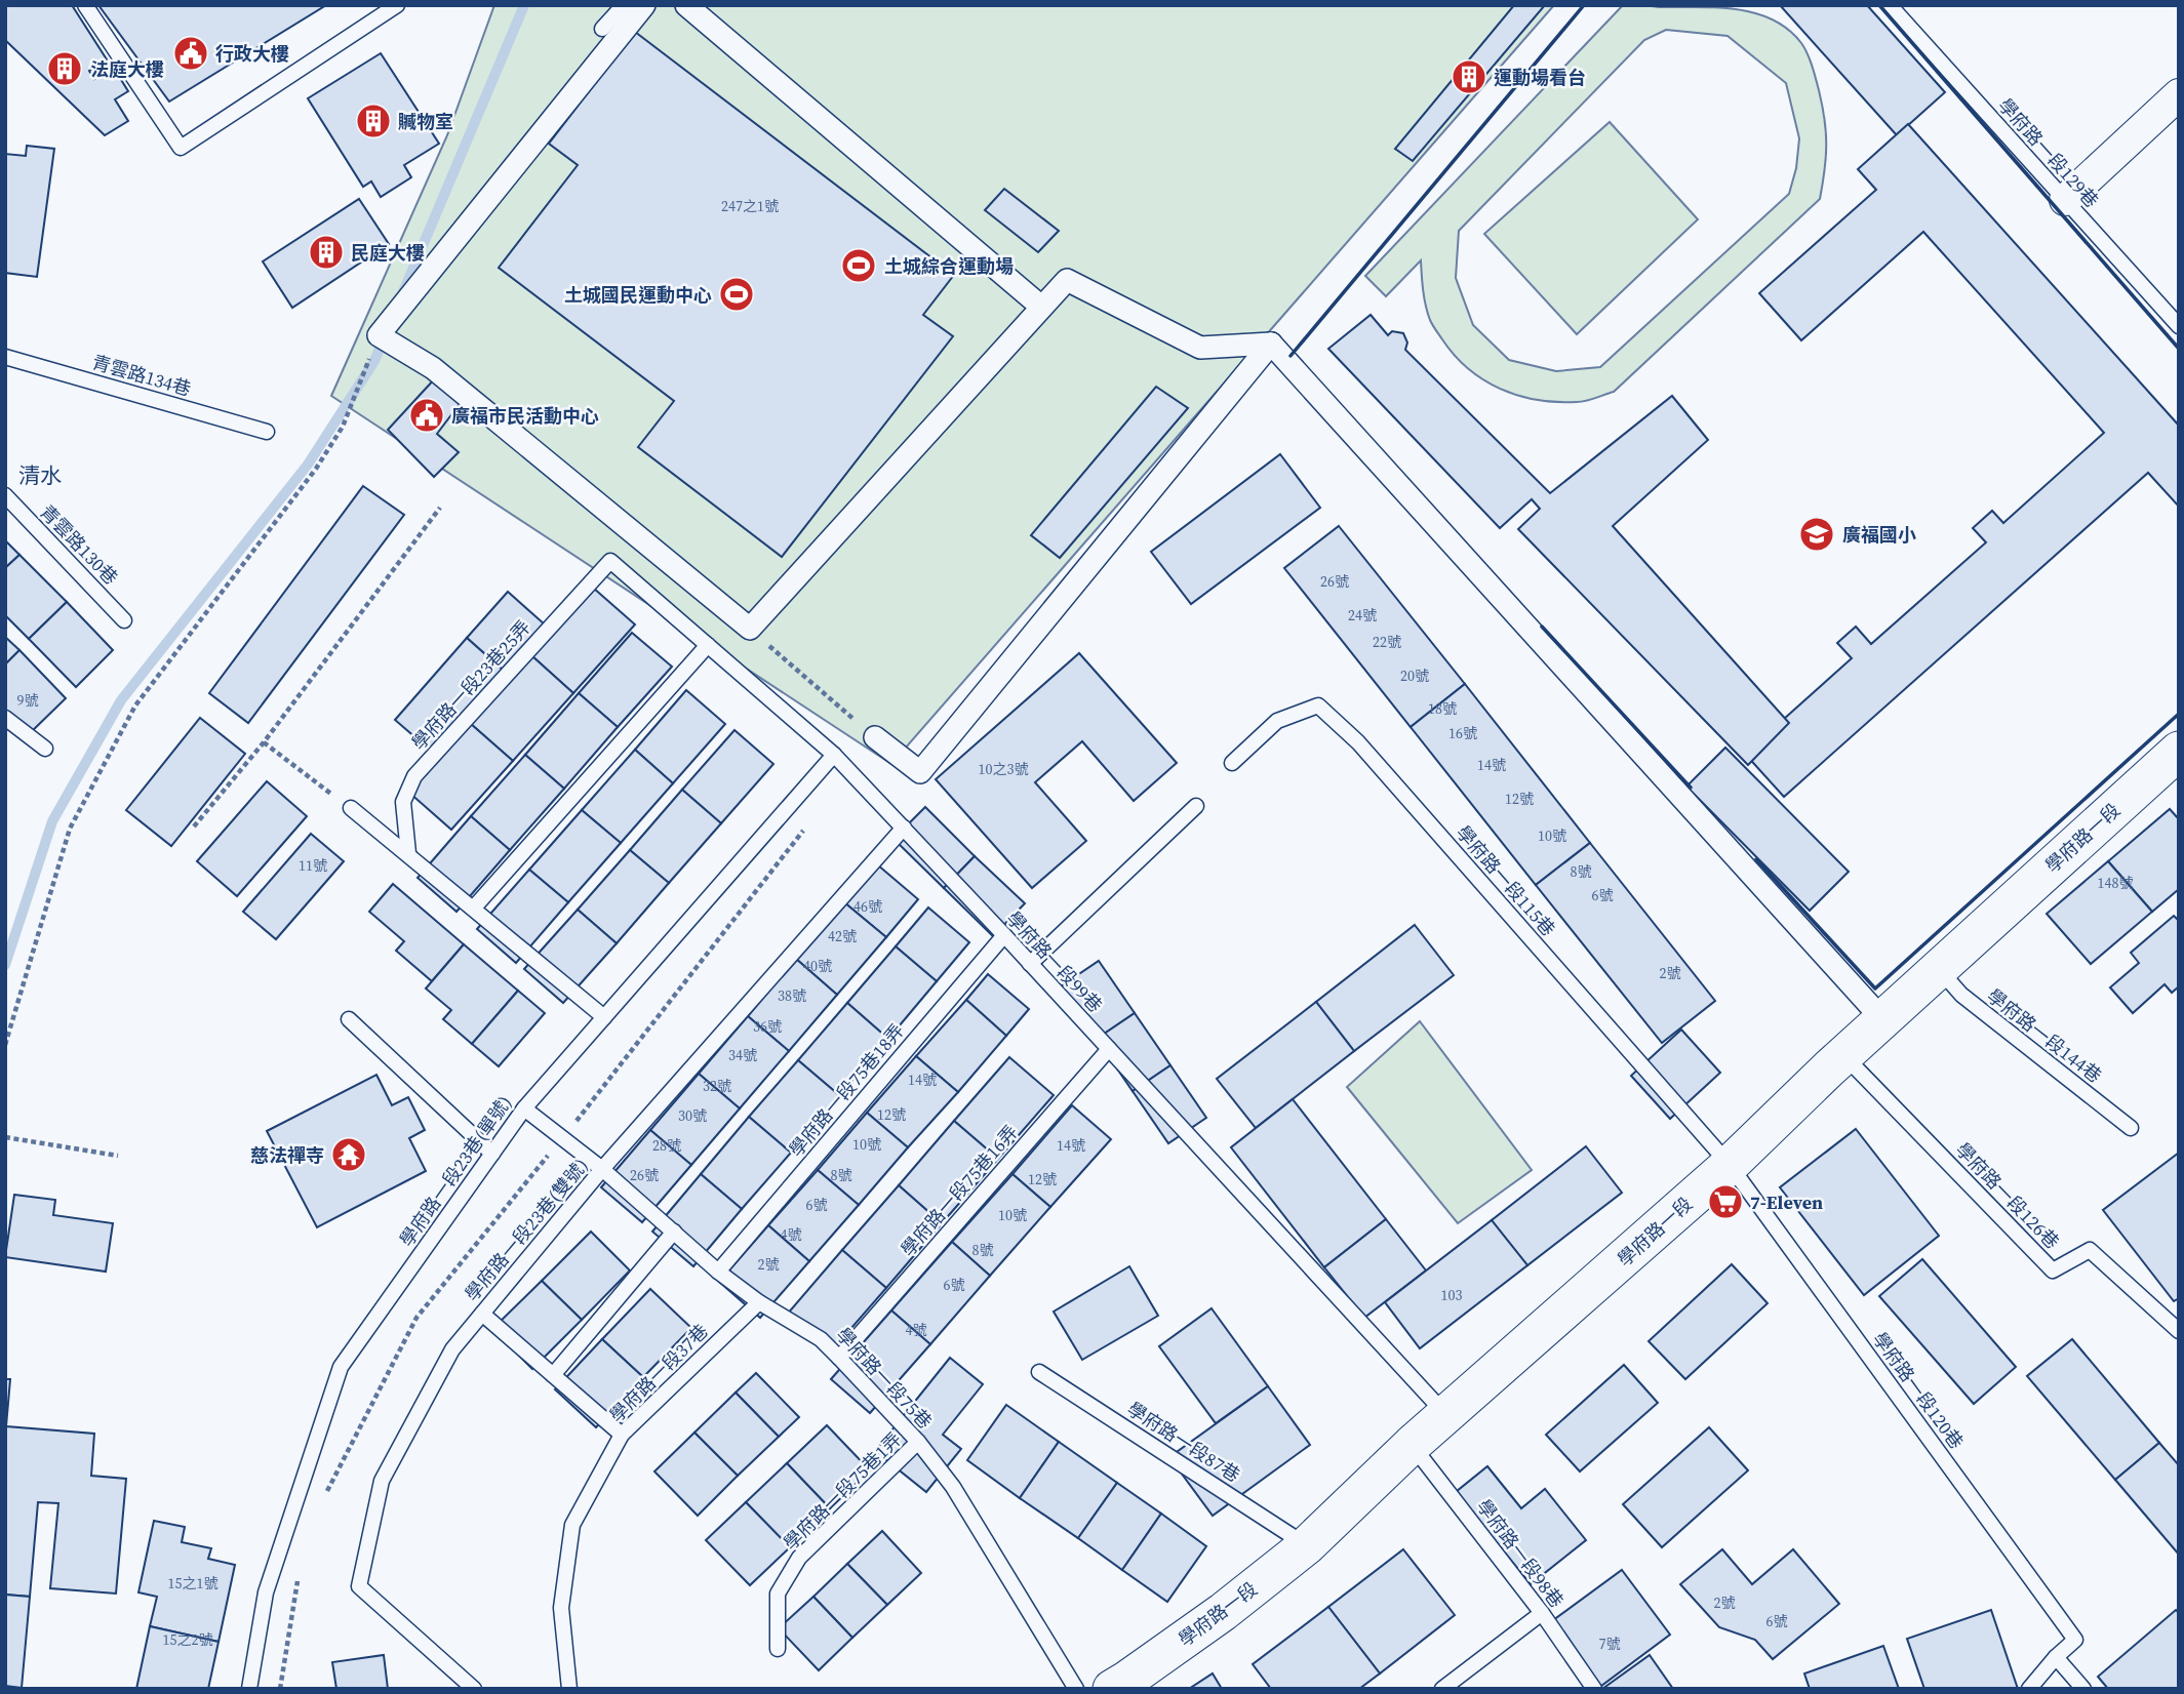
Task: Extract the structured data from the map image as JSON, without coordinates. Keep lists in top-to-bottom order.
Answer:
{
  "streets": {
    "street": ["學府路一段"],
    "lane": [
      "學府路一段129巷",
      "青雲路134巷",
      "青雲路130巷",
      "學府路一段23巷25弄",
      "學府路一段115巷",
      "學府路一段99巷",
      "學府路一段144巷",
      "學府路一段75巷18弄",
      "學府路一段23巷(單號)",
      "學府路一段75巷16弄",
      "學府路一段126巷",
      "學府路一段23巷(雙號)",
      "學府路一段37巷",
      "學府路一段75巷",
      "學府路一段120巷",
      "學府路一段87巷",
      "學府路一段75巷1弄",
      "學府路一段98巷"
    ]
  },
  "crossings": [
    ["學府路一段23巷25弄", "學府路一段99巷"],
    ["學府路一段", "學府路一段115巷"],
    ["學府路一段", "學府路一段99巷"],
    ["學府路一段", "學府路一段144巷"],
    ["學府路一段", "學府路一段120巷"],
    ["學府路一段", "學府路一段87巷"],
    ["學府路一段", "學府路一段98巷"],
    ["學府路一段115巷", "學府路一段120巷"],
    ["學府路一段99巷", "學府路一段75巷18弄"],
    ["學府路一段99巷", "學府路一段23巷(單號)"],
    ["學府路一段99巷", "學府路一段75巷16弄"],
    ["學府路一段99巷", "學府路一段23巷(雙號)"],
    ["學府路一段75巷18弄", "學府路一段75巷"],
    ["學府路一段23巷(單號)", "學府路一段75巷"],
    ["學府路一段75巷16弄", "學府路一段75巷"],
    ["學府路一段23巷(雙號)", "學府路一段75巷"],
    ["學府路一段37巷", "學府路一段75巷"],
    ["學府路一段75巷", "學府路一段75巷1弄"]
  ],
  "districts": ["清水"],
  "places": {
    "public building": ["行政大樓", "廣福市民活動中心"],
    "building": [
      "法庭大樓",
      "運動場看台",
      "贓物室",
      "民庭大樓"
    ],
    "sports": ["土城綜合運動場", "土城國民運動中心"],
    "school or university": ["廣福國小"],
    "temple": ["慈法禪寺"],
    "supermarket": ["7-Eleven"]
  },
  "house_numbers": [
    "247之1號",
    "26號",
    "24號",
    "22號",
    "20號",
    "9號",
    "18號",
    "16號",
    "14號",
    "10之3號",
    "12號",
    "10號",
    "11號",
    "8號",
    "148號",
    "6號",
    "46號",
    "42號",
    "40號",
    "2號",
    "38號",
    "36號",
    "34號",
    "14號",
    "32號",
    "12號",
    "30號",
    "10號",
    "28號",
    "14號",
    "26號",
    "8號",
    "12號",
    "6號",
    "10號",
    "4號",
    "8號",
    "2號",
    "6號",
    "103",
    "4號",
    "15之1號",
    "2號",
    "6號",
    "15之2號",
    "7號"
  ]
}
